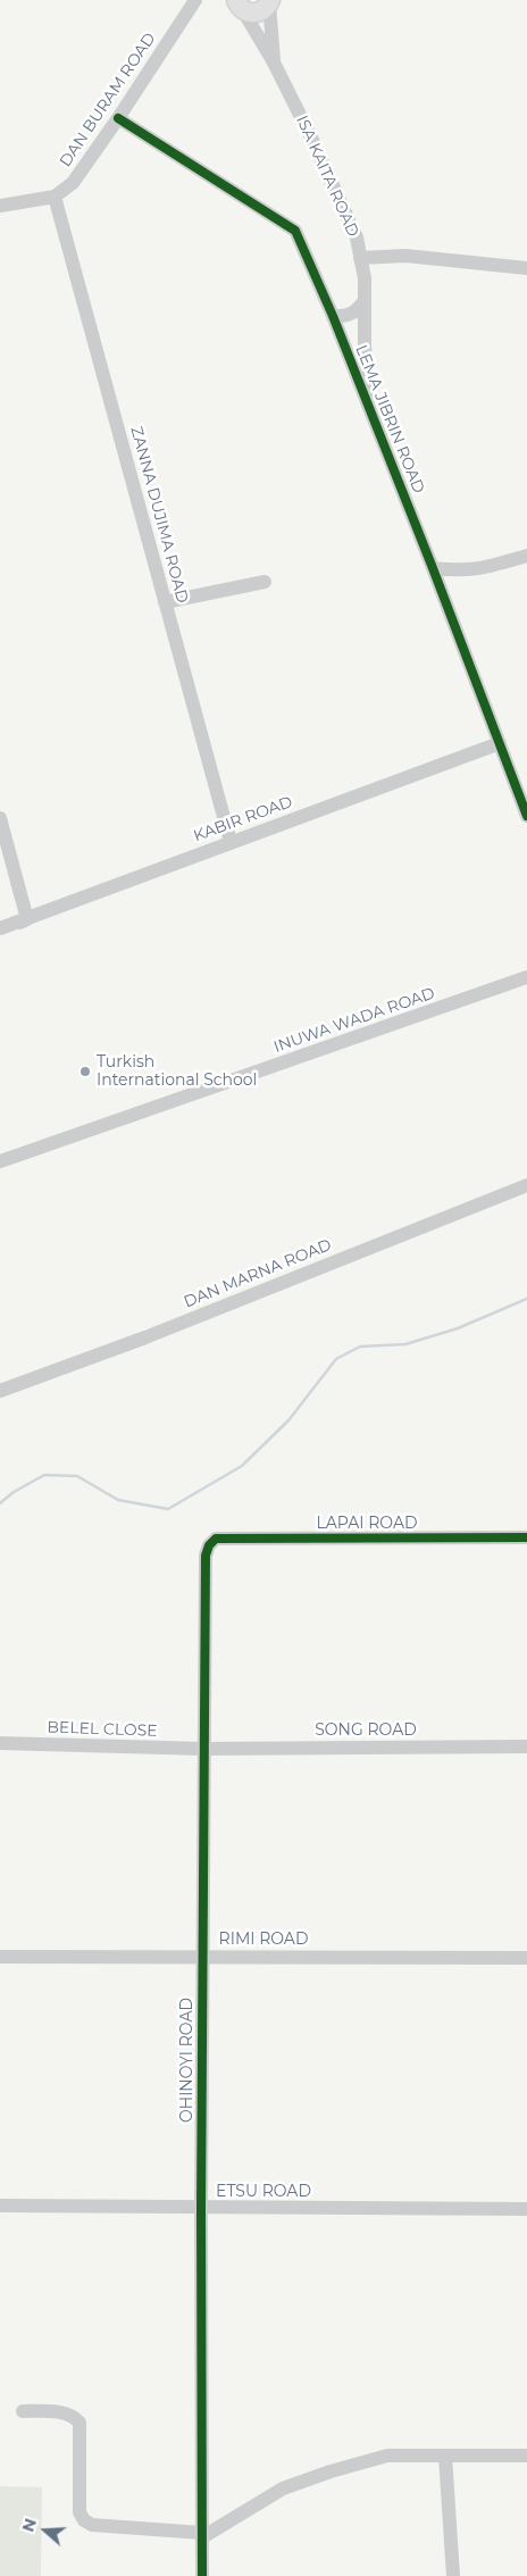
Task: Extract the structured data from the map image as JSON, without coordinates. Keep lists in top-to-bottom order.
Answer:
{
  "streets": {
    "street": [
      "DAN BURAM ROAD",
      "ISA KAITA ROAD",
      "LEMA JIBRIN ROAD",
      "ZANNA DUJIMA ROAD",
      "KABIR ROAD",
      "INUWA WADA ROAD",
      "DAN MARNA ROAD",
      "LAPAI ROAD",
      "BELEL CLOSE",
      "SONG ROAD",
      "RIMI ROAD",
      "OHINOYI ROAD",
      "ETSU ROAD"
    ]
  },
  "crossings": [
    ["DAN BURAM ROAD", "LEMA JIBRIN ROAD"],
    ["DAN BURAM ROAD", "ZANNA DUJIMA ROAD"],
    ["ISA KAITA ROAD", "LEMA JIBRIN ROAD"],
    ["LEMA JIBRIN ROAD", "KABIR ROAD"],
    ["ZANNA DUJIMA ROAD", "KABIR ROAD"],
    ["LAPAI ROAD", "OHINOYI ROAD"],
    ["BELEL CLOSE", "SONG ROAD"],
    ["BELEL CLOSE", "OHINOYI ROAD"],
    ["SONG ROAD", "OHINOYI ROAD"],
    ["RIMI ROAD", "OHINOYI ROAD"],
    ["OHINOYI ROAD", "ETSU ROAD"]
  ],
  "places": ["Turkish International School"],
  "north": "left"
}
